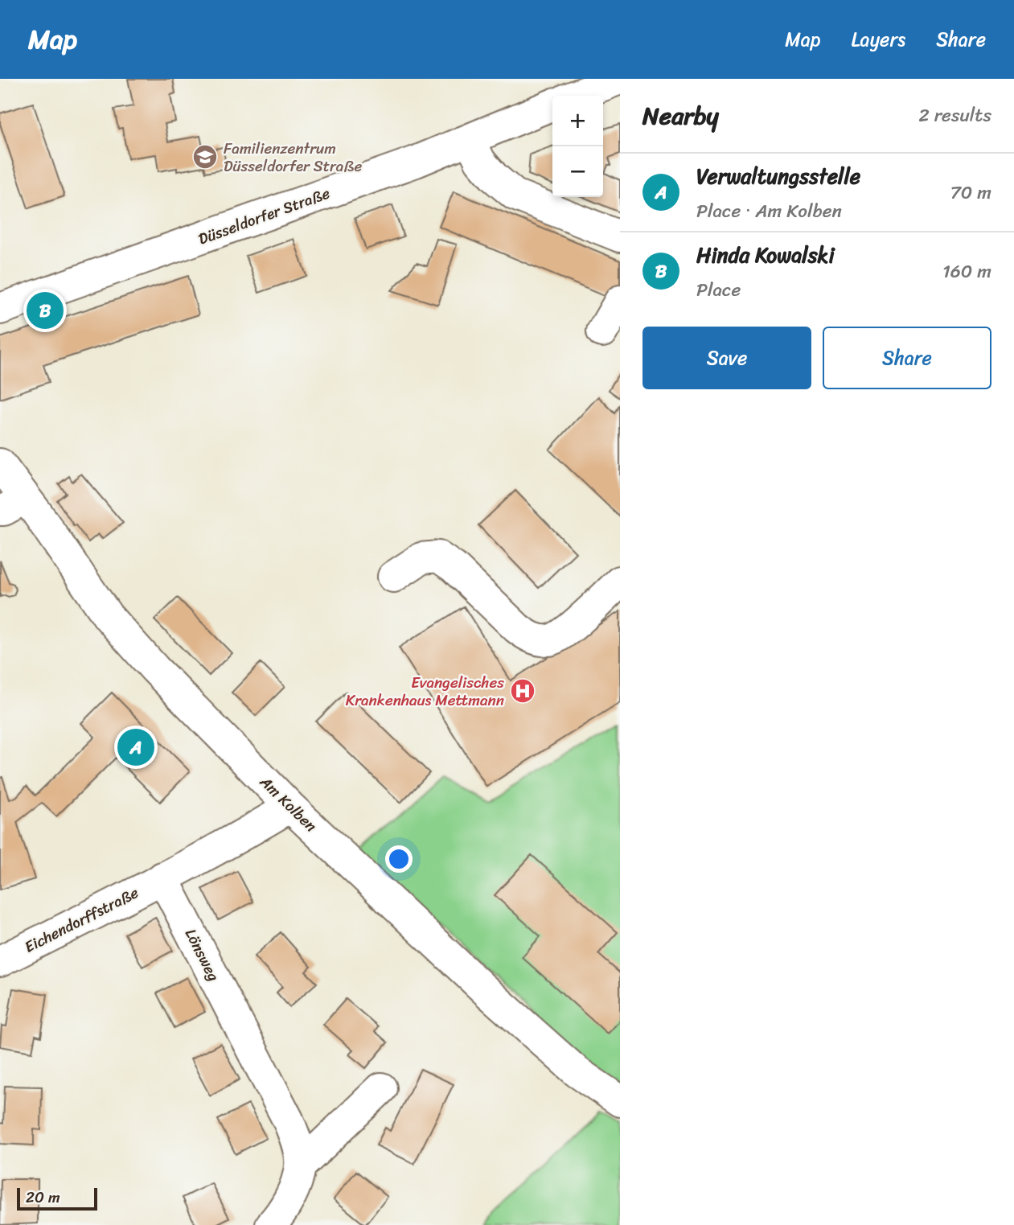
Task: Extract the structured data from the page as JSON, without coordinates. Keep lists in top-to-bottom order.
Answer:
{
  "streets": {
    "street": [
      "Düsseldorfer Straße",
      "Am Kolben",
      "Eichendorffstraße",
      "Lönsweg"
    ]
  },
  "crossings": [
    ["Eichendorffstraße", "Lönsweg"]
  ],
  "places": {
    "school or university": ["Familienzentrum Düsseldorfer Straße"],
    "hospital": ["Evangelisches Krankenhaus Mettmann"]
  },
  "scale_bar": "20 m",
  "page": {
    "header": "Map",
    "nav": ["Map", "Layers", "Share"],
    "heading": ["Nearby", "2 results"],
    "map_buttons": ["+", "−"],
    "list": [
      {
        "mark": "A",
        "name": "Verwaltungsstelle",
        "note": "Place · Am Kolben",
        "value": "70 m"
      },
      {
        "mark": "B",
        "name": "Hinda Kowalski",
        "note": "Place",
        "value": "160 m"
      }
    ],
    "pins": ["B", "A"],
    "buttons": ["Save", "Share"],
    "scale": "20 m"
  }
}
